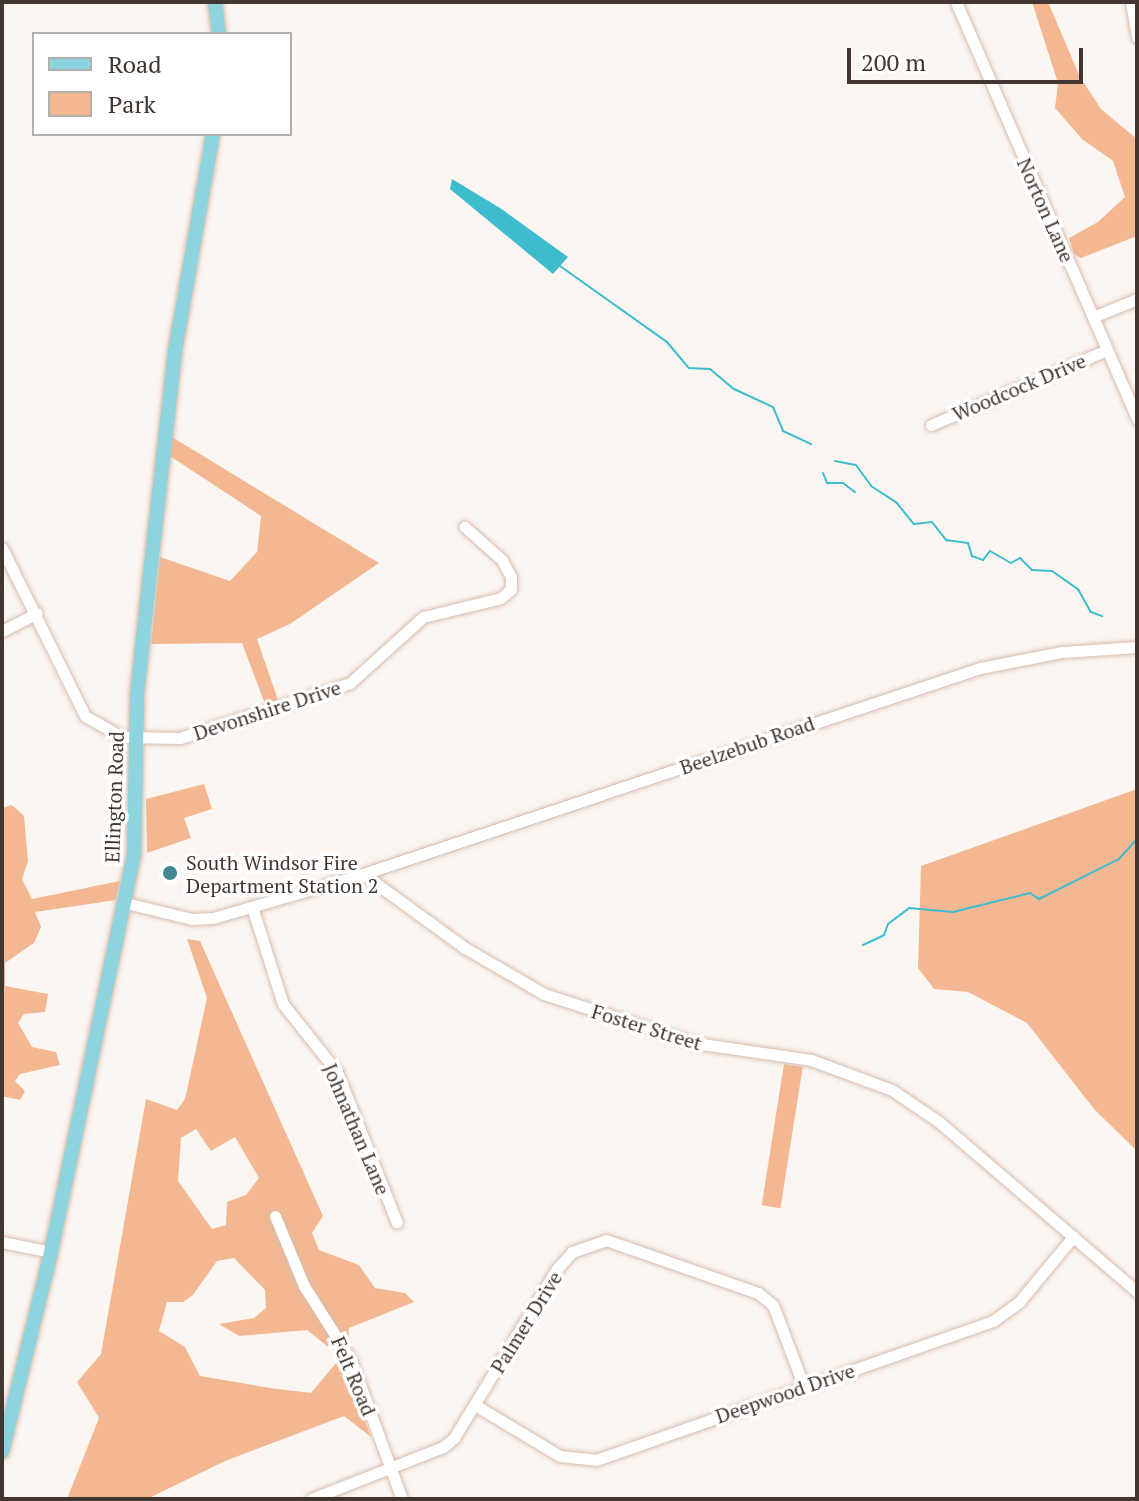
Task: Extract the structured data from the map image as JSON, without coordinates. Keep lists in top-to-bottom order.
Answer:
{
  "streets": {
    "main road": ["Ellington Road"],
    "street": [
      "Norton Lane",
      "Woodcock Drive",
      "Devonshire Drive",
      "Beelzebub Road",
      "Foster Street",
      "Johnathan Lane",
      "Palmer Drive",
      "Felt Road",
      "Deepwood Drive"
    ]
  },
  "crossings": [
    ["Norton Lane", "Woodcock Drive"],
    ["Devonshire Drive", "Ellington Road"],
    ["Beelzebub Road", "Foster Street"],
    ["Foster Street", "Deepwood Drive"],
    ["Palmer Drive", "Felt Road"],
    ["Palmer Drive", "Deepwood Drive"]
  ],
  "places": ["South Windsor Fire Department Station 2"],
  "legend": ["Road", "Park"],
  "scale_bar": "200 m"
}
